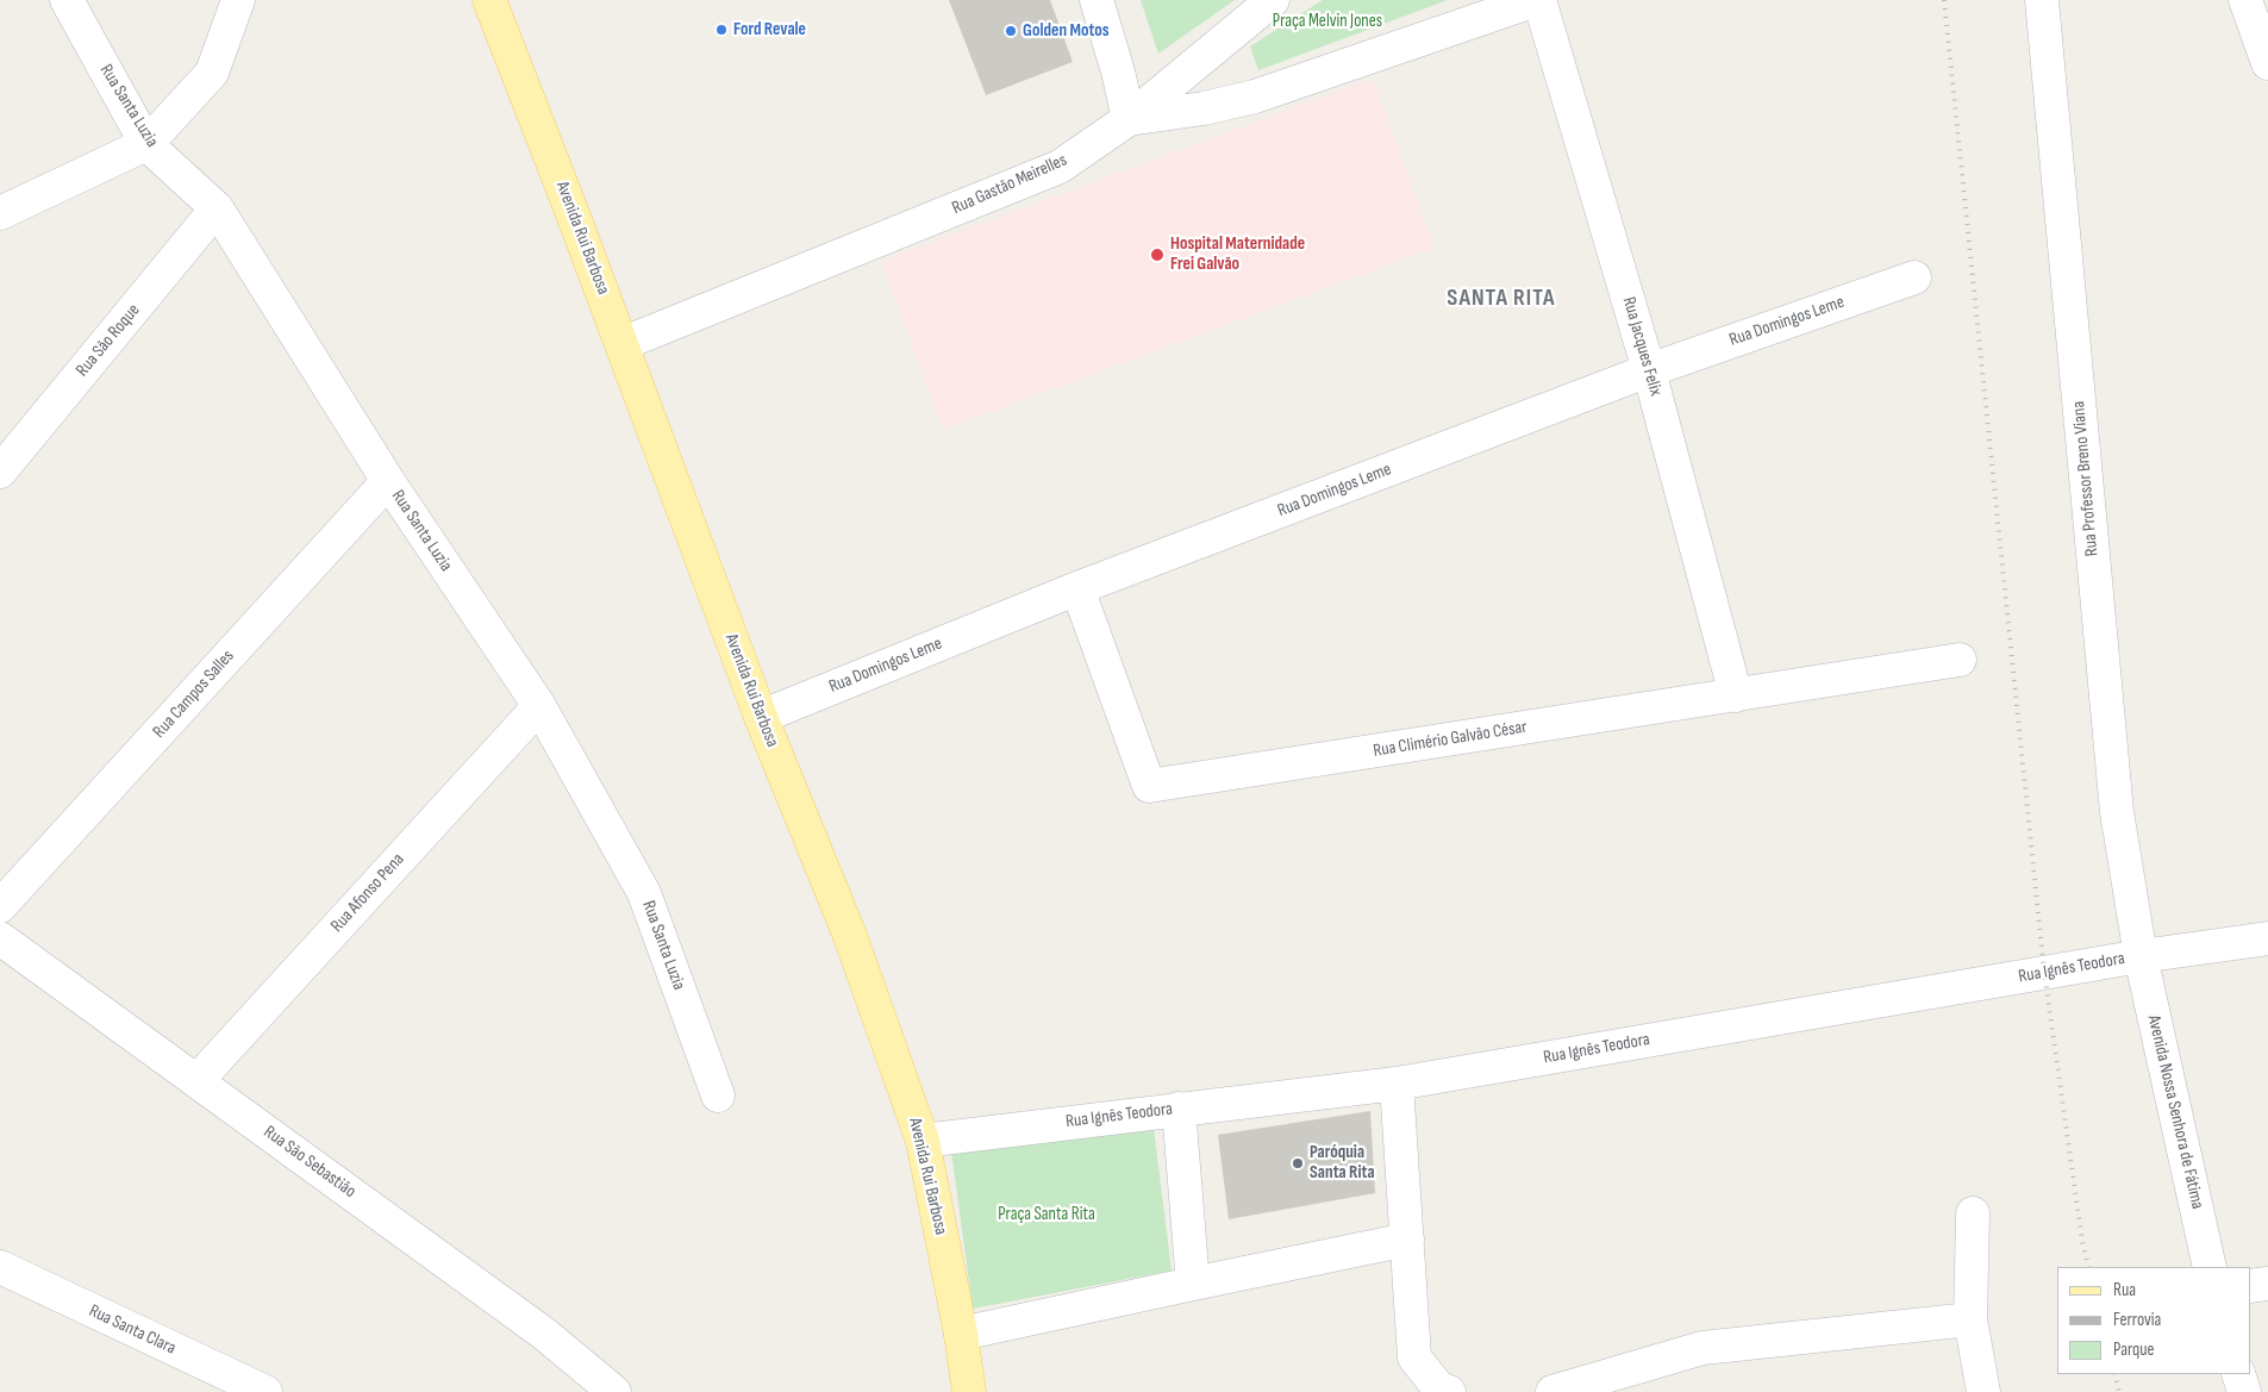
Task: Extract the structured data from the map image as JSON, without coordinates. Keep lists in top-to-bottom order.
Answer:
{
  "streets": {
    "main road": ["Avenida Rui Barbosa"],
    "street": [
      "Rua Santa Luzia",
      "Rua Gastão Meirelles",
      "Rua Domingos Leme",
      "Rua São Roque",
      "Rua Jacques Felix",
      "Rua Professor Breno Viana",
      "Rua Campos Salles",
      "Rua Climério Galvão César",
      "Rua Afonso Pena",
      "Rua Ignês Teodora",
      "Avenida Nossa Senhora de Fátima",
      "Rua São Sebastião",
      "Rua Santa Clara"
    ]
  },
  "crossings": [
    ["Rua Santa Luzia", "Rua São Roque"],
    ["Rua Santa Luzia", "Rua Campos Salles"],
    ["Rua Santa Luzia", "Rua Afonso Pena"],
    ["Rua Gastão Meirelles", "Avenida Rui Barbosa"],
    ["Rua Gastão Meirelles", "Rua Jacques Felix"],
    ["Avenida Rui Barbosa", "Rua Domingos Leme"],
    ["Avenida Rui Barbosa", "Rua Ignês Teodora"],
    ["Rua Domingos Leme", "Rua Jacques Felix"],
    ["Rua Domingos Leme", "Rua Climério Galvão César"],
    ["Rua Jacques Felix", "Rua Climério Galvão César"],
    ["Rua Professor Breno Viana", "Rua Ignês Teodora"],
    ["Rua Professor Breno Viana", "Avenida Nossa Senhora de Fátima"],
    ["Rua Afonso Pena", "Rua São Sebastião"],
    ["Rua Ignês Teodora", "Avenida Nossa Senhora de Fátima"]
  ],
  "districts": ["SANTA RITA"],
  "parks": ["Praça Melvin Jones", "Praça Santa Rita"],
  "places": [
    "Ford Revale",
    "Golden Motos",
    "Hospital Maternidade Frei Galvão",
    "Paróquia Santa Rita"
  ],
  "legend": ["Rua", "Ferrovia", "Parque"]
}
